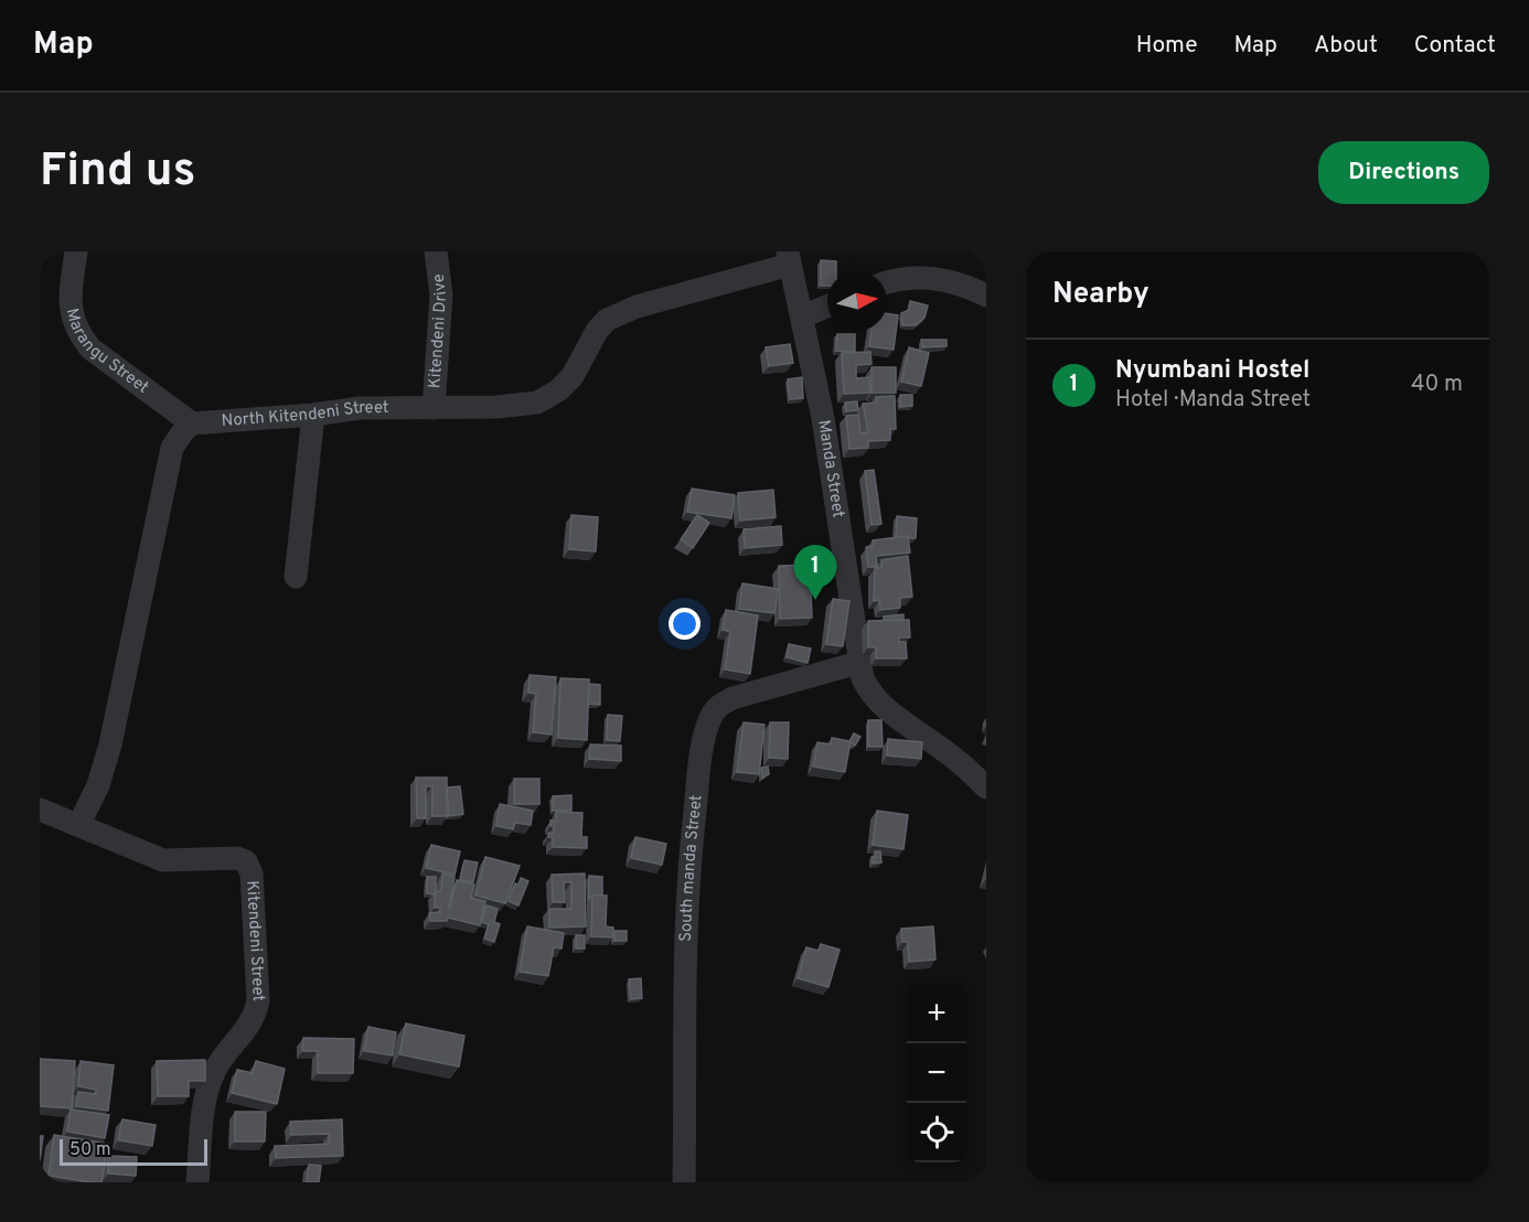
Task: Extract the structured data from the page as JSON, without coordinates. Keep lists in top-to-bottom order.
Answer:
{
  "streets": {
    "street": [
      "Kitendeni Drive",
      "Marangu Street",
      "North Kitendeni Street",
      "Manda Street",
      "South manda Street",
      "Kitendeni Street"
    ]
  },
  "crossings": [
    ["Kitendeni Drive", "North Kitendeni Street"],
    ["Marangu Street", "North Kitendeni Street"],
    ["North Kitendeni Street", "Manda Street"],
    ["Manda Street", "South manda Street"]
  ],
  "scale_bar": "50 m",
  "north": "right",
  "page": {
    "header": "Map",
    "nav": [
      "Home",
      "Map",
      "About",
      "Contact"
    ],
    "buttons": "Directions",
    "title": "Find us",
    "heading": "Nearby",
    "list": [
      {
        "mark": "1",
        "name": "Nyumbani Hostel",
        "note": "Hotel · Manda Street",
        "value": "40 m"
      }
    ],
    "pins": "1",
    "map_buttons": ["+", "−"],
    "scale": "50 m"
  }
}
